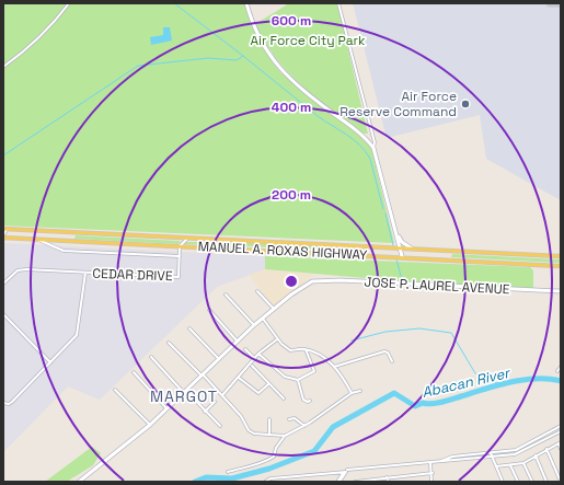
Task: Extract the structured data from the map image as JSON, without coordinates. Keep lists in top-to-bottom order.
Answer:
{
  "streets": {
    "main road": ["MANUEL A. ROXAS HIGHWAY"],
    "street": ["CEDAR DRIVE", "JOSE P. LAUREL AVENUE"]
  },
  "districts": ["MARGOT"],
  "water": ["Abacan River"],
  "parks": ["Air Force City Park"],
  "places": ["Air Force Reserve Command"],
  "rings": ["600 m", "400 m", "200 m"]
}
